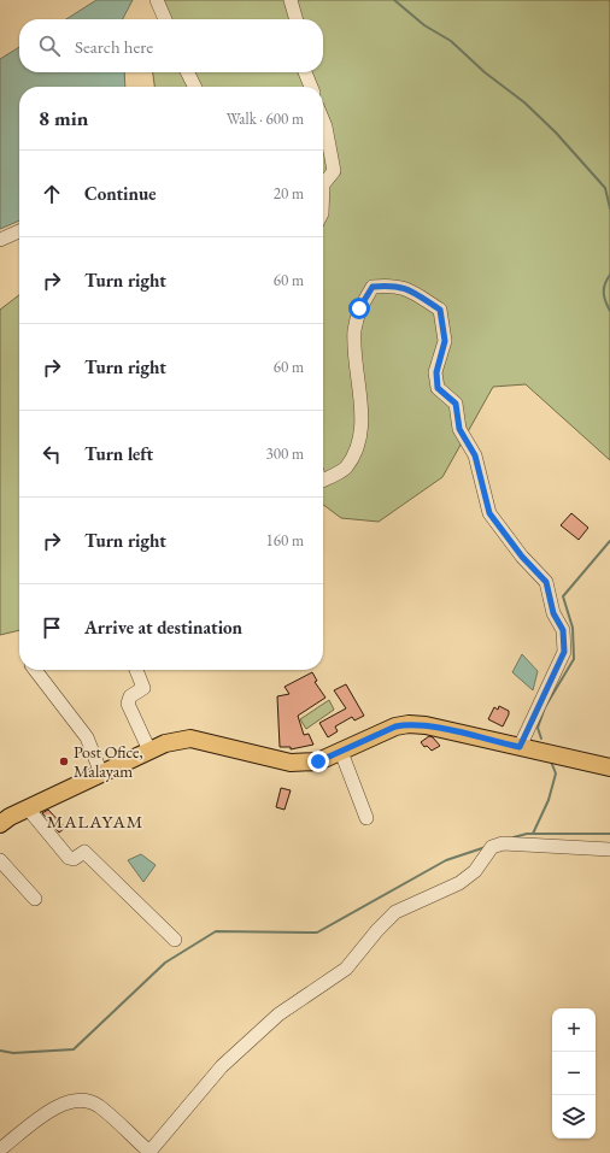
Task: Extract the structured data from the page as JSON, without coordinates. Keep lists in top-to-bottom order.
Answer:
{
  "districts": ["MALAYAM"],
  "places": ["Post Ofice, Malayam"],
  "page": {
    "search": "Search here",
    "heading": ["8 min", "Walk · 600 m"],
    "list": [
      ["Continue", "20 m"],
      ["Turn right", "60 m"],
      ["Turn right", "60 m"],
      ["Turn left", "300 m"],
      ["Turn right", "160 m"],
      "Arrive at destination"
    ],
    "map_buttons": ["+", "−"]
  }
}
